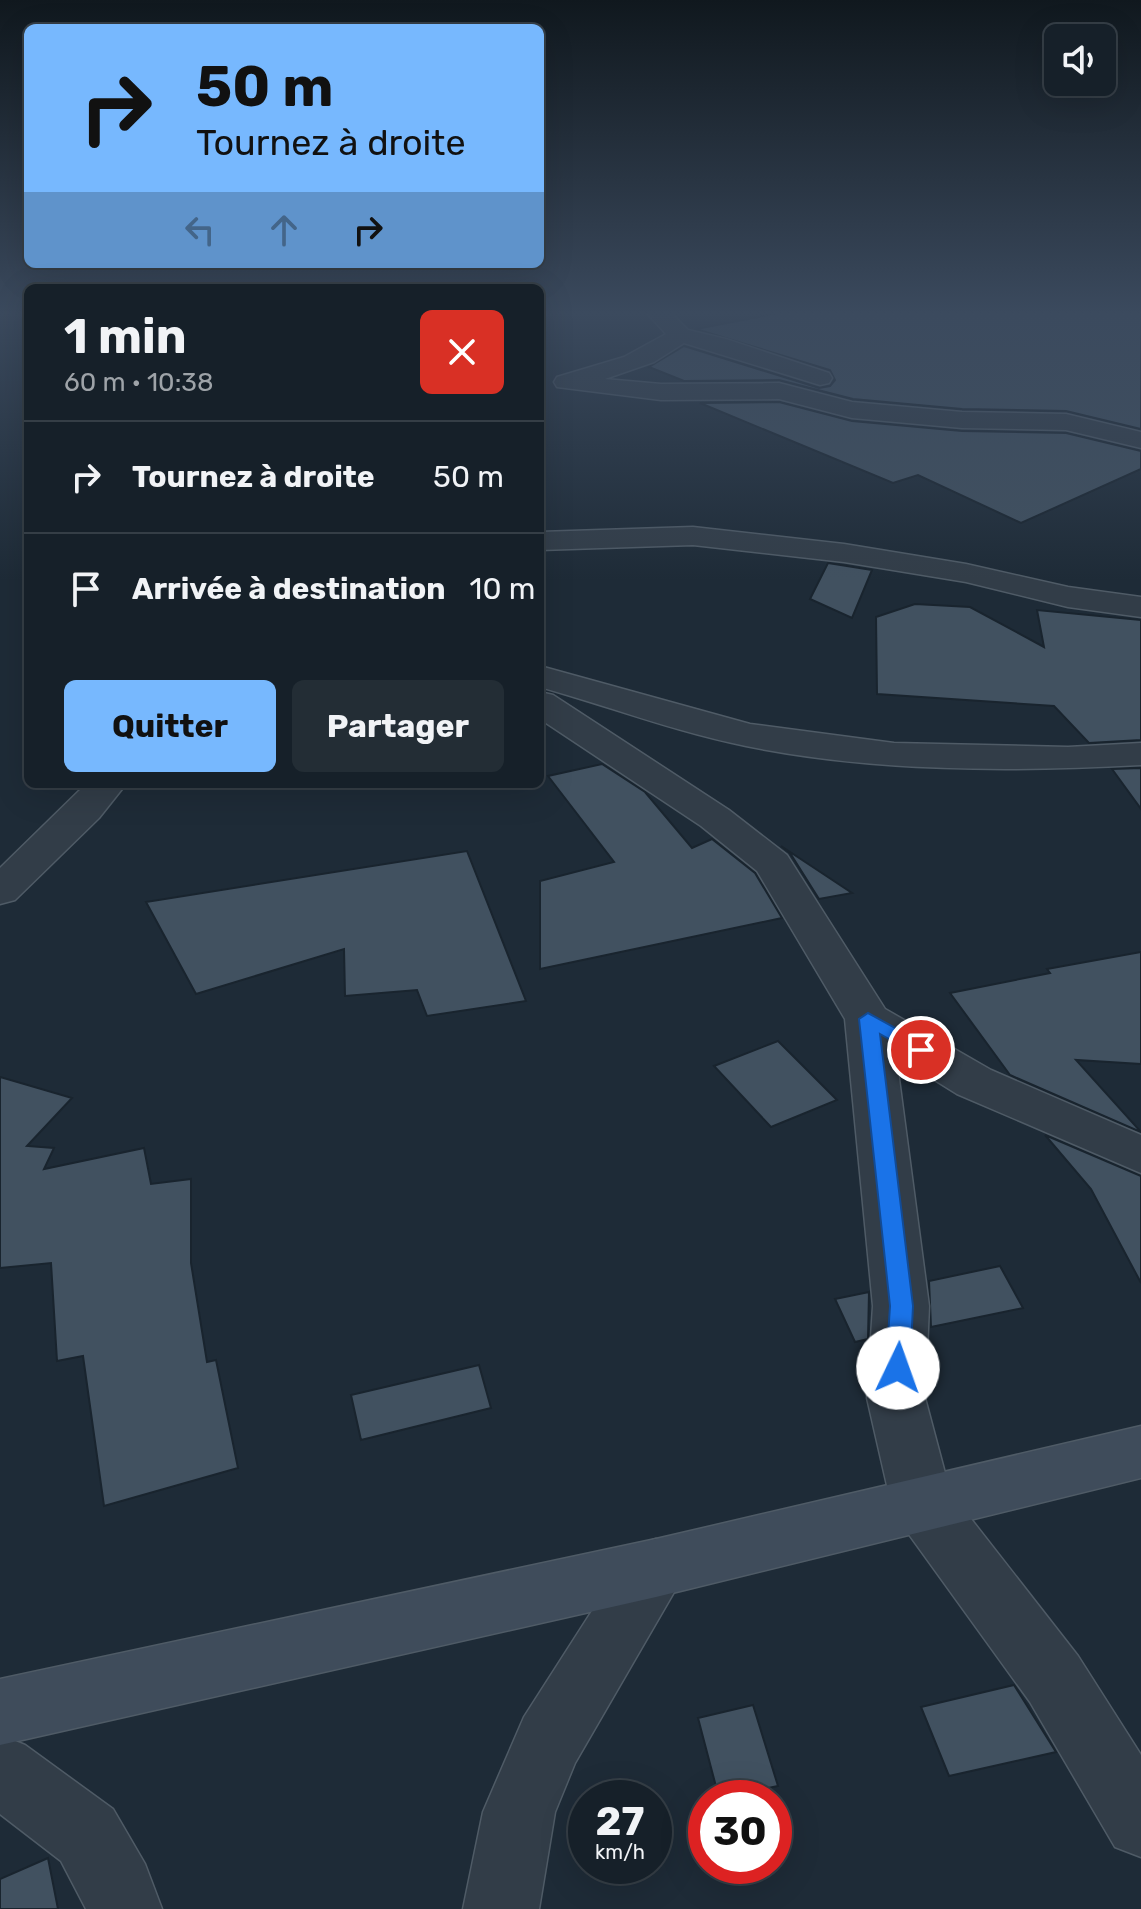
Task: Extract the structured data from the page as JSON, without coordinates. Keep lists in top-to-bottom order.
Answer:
{
  "page": {
    "turn": ["50 m", "Tournez à droite"],
    "heading": ["1 min", "60 m · 10:38"],
    "list": [
      {
        "name": "Tournez à droite",
        "value": "50 m"
      },
      {
        "name": "Arrivée à destination",
        "value": "10 m"
      }
    ],
    "buttons": ["Quitter", "Partager"],
    "speed": "27 km/h",
    "limit": "30"
  }
}
